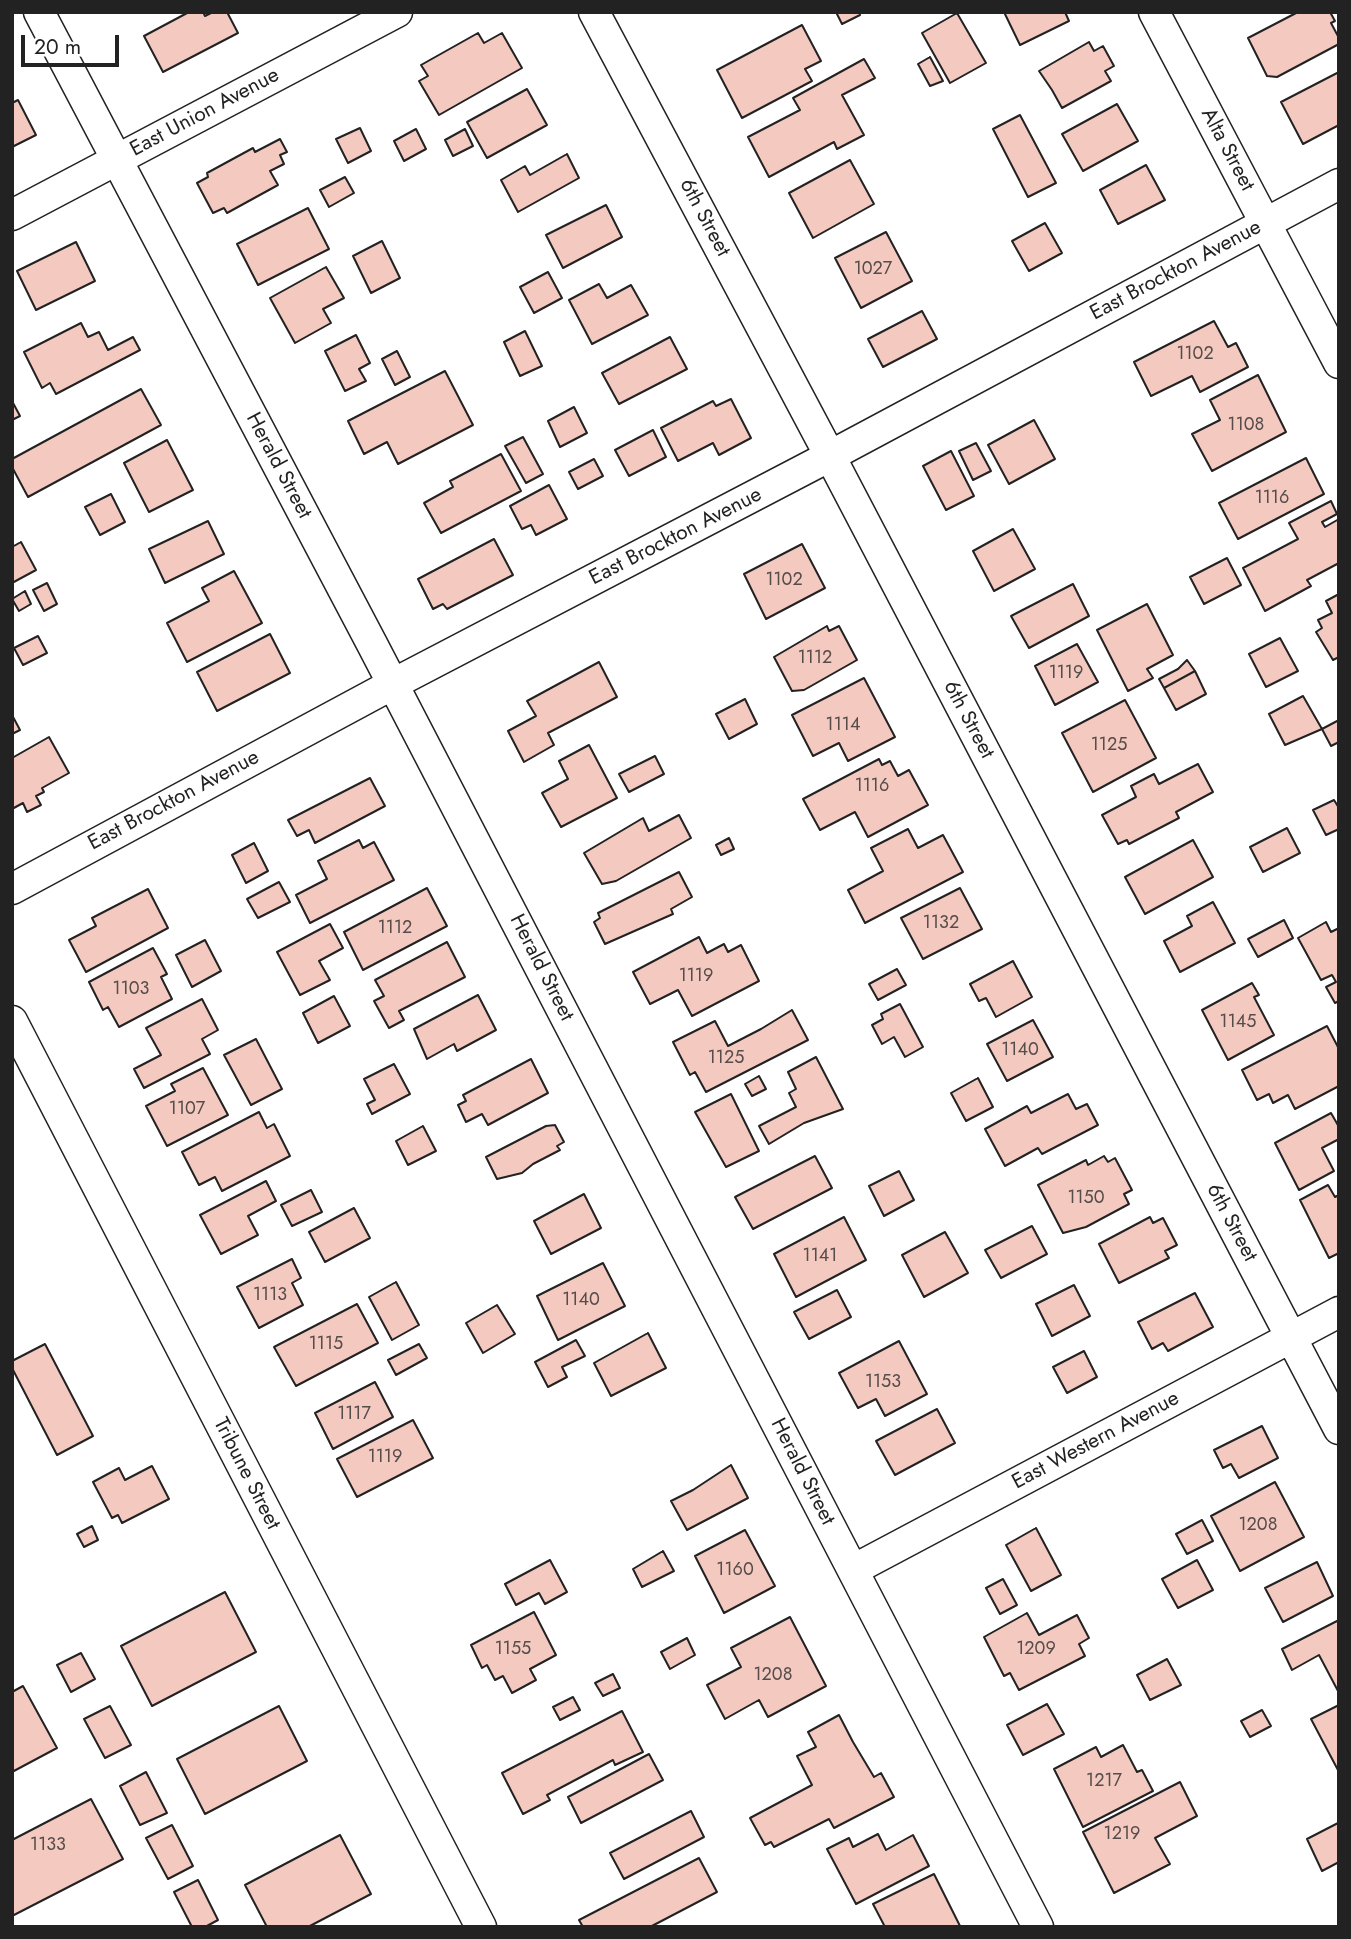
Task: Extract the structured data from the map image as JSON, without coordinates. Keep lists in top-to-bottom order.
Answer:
{
  "streets": {
    "street": [
      "East Union Avenue",
      "Alta Street",
      "6th Street",
      "East Brockton Avenue",
      "Herald Street",
      "East Western Avenue",
      "Tribune Street"
    ]
  },
  "crossings": [
    ["East Union Avenue", "Herald Street"],
    ["Alta Street", "East Brockton Avenue"],
    ["6th Street", "East Brockton Avenue"],
    ["6th Street", "East Western Avenue"],
    ["East Brockton Avenue", "Herald Street"],
    ["Herald Street", "East Western Avenue"]
  ],
  "house_numbers": [
    "1027",
    "1102",
    "1108",
    "1116",
    "1102",
    "1112",
    "1119",
    "1114",
    "1125",
    "1116",
    "1132",
    "1112",
    "1119",
    "1103",
    "1145",
    "1140",
    "1125",
    "1107",
    "1150",
    "1141",
    "1113",
    "1140",
    "1115",
    "1153",
    "1117",
    "1119",
    "1208",
    "1160",
    "1155",
    "1209",
    "1208",
    "1217",
    "1219",
    "1133"
  ],
  "scale_bar": "20 m"
}
